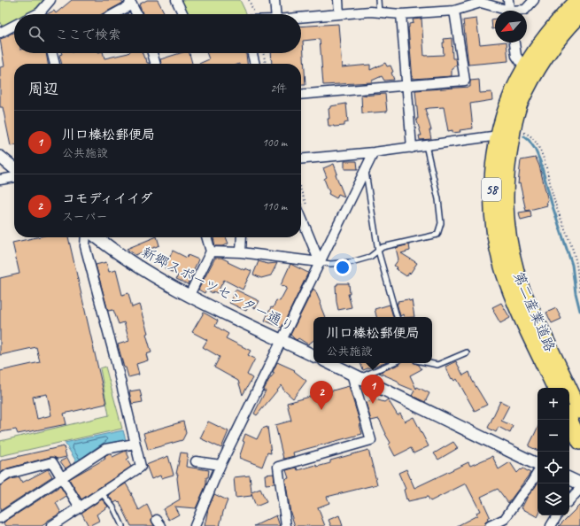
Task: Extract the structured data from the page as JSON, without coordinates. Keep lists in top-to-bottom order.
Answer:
{
  "streets": {
    "main road": ["58", "第二産業道路"],
    "street": ["新郷スポーツセンター通り"]
  },
  "north": "bottom left",
  "page": {
    "search": "ここで検索",
    "heading": ["周辺", "2件"],
    "list": [
      {
        "mark": "1",
        "name": "川口榛松郵便局",
        "note": "公共施設",
        "value": "100 m"
      },
      {
        "mark": "2",
        "name": "コモディイイダ",
        "note": "スーパー",
        "value": "110 m"
      }
    ],
    "popup": ["川口榛松郵便局", "公共施設"],
    "pins": ["1", "2"],
    "map_buttons": ["+", "−"]
  }
}
